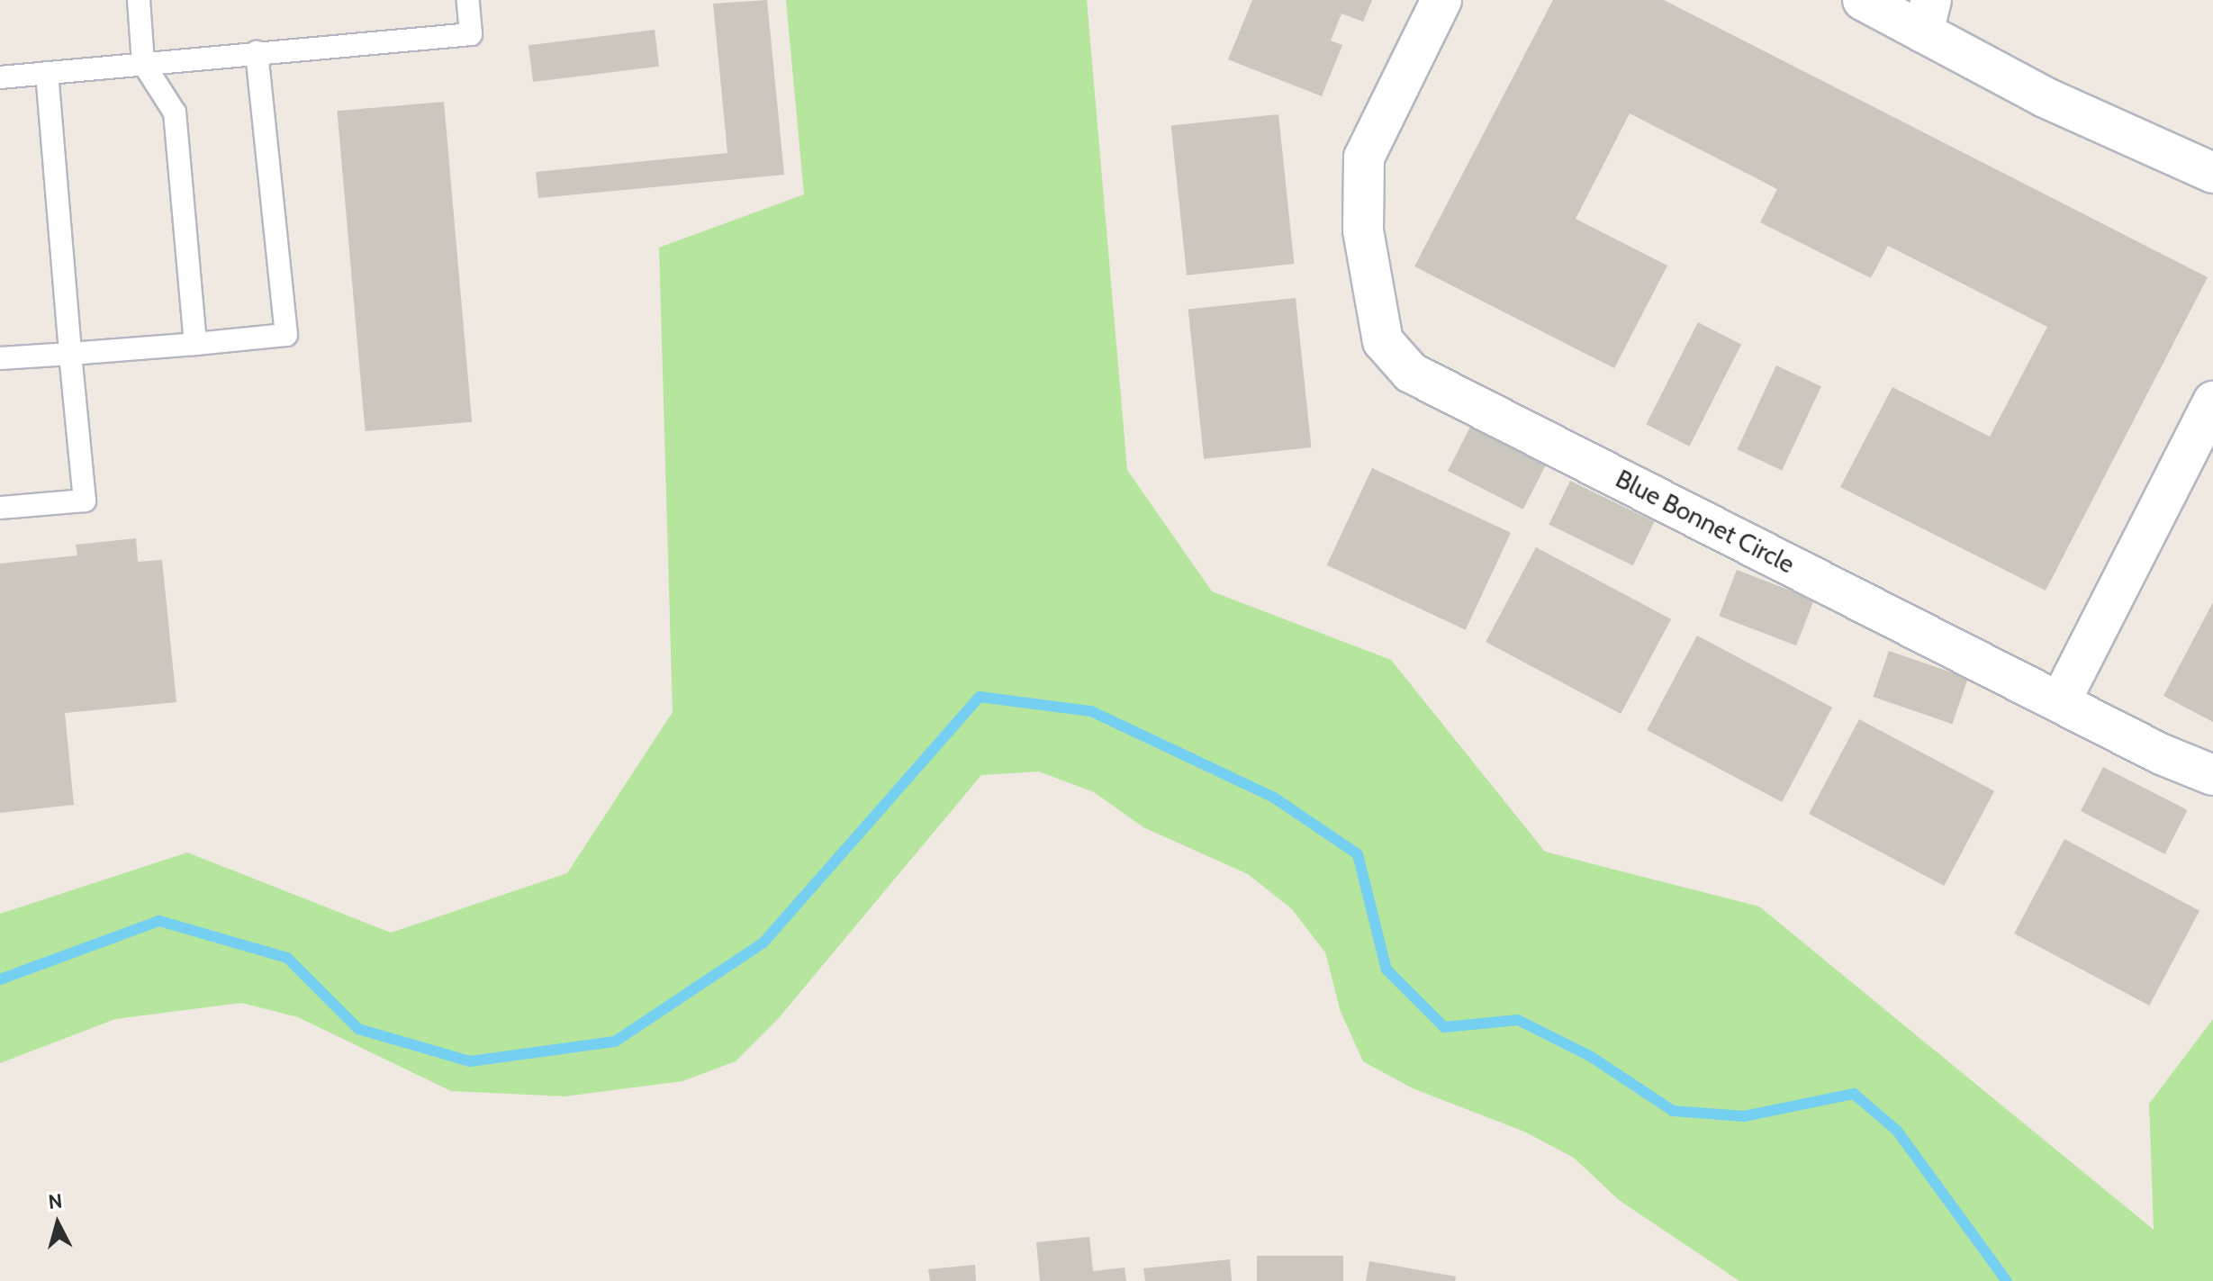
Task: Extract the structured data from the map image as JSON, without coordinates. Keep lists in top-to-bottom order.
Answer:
{
  "streets": {
    "street": ["Blue Bonnet Circle"]
  },
  "north": "top"
}
